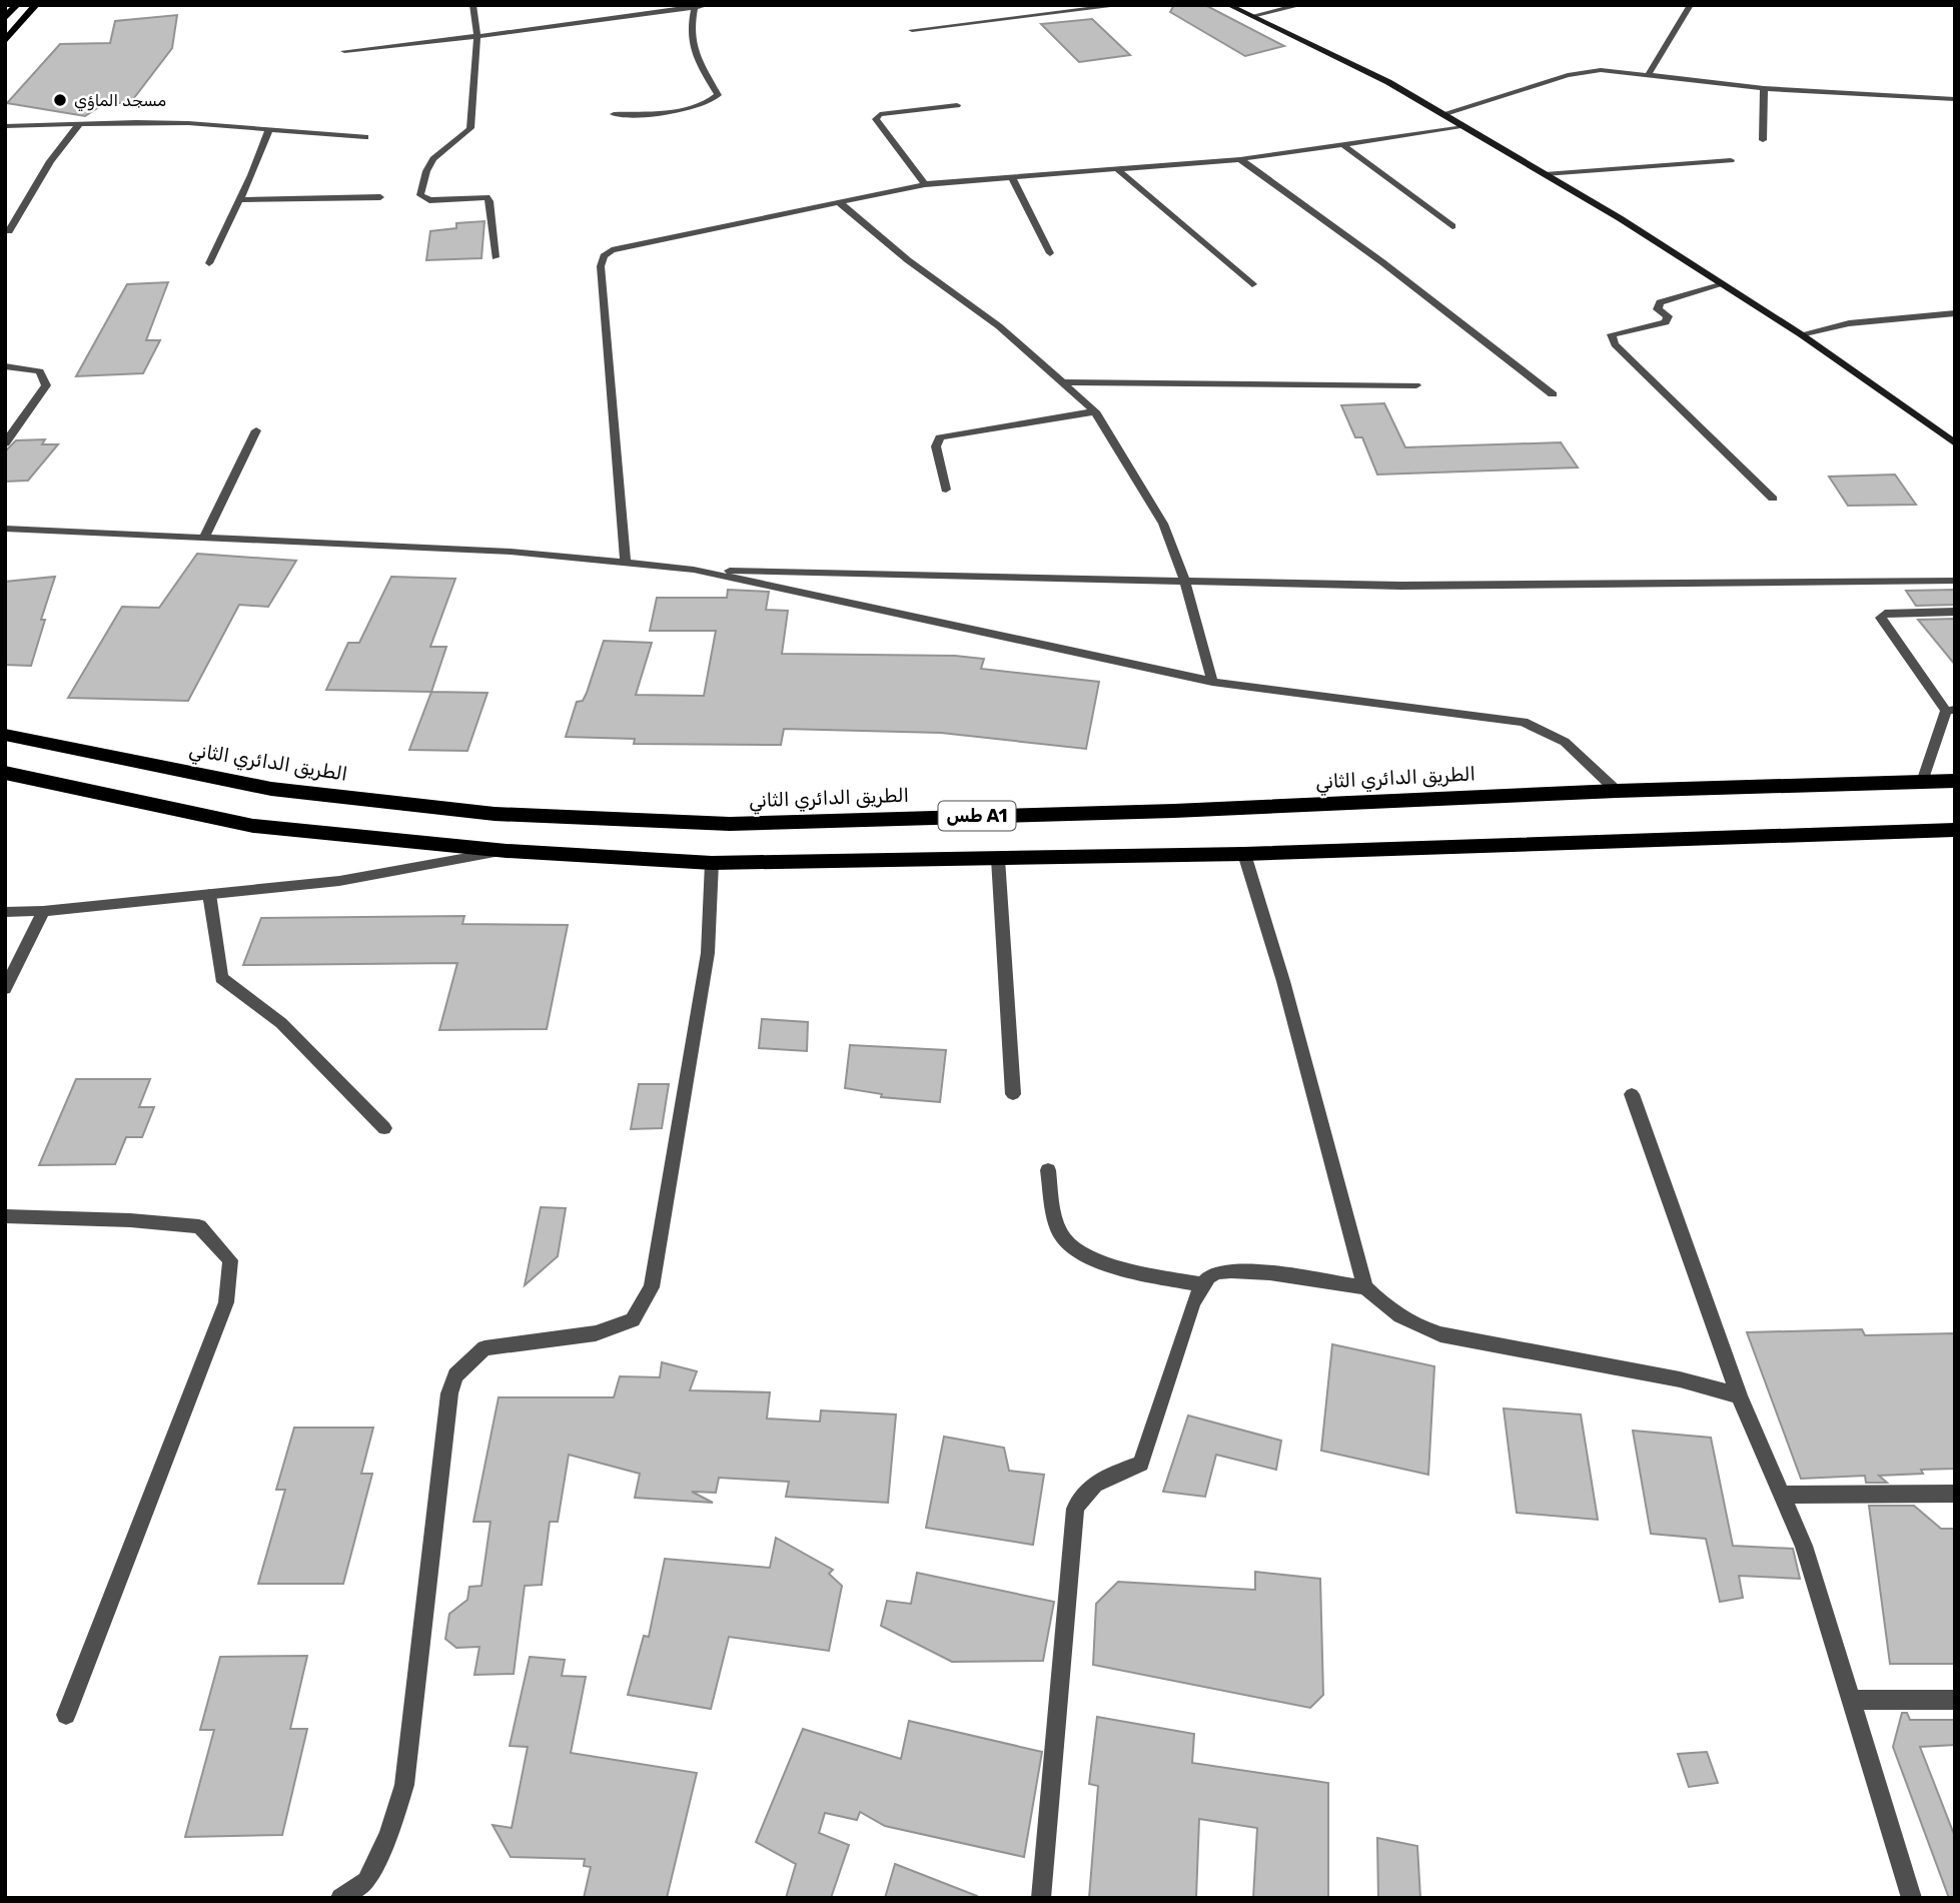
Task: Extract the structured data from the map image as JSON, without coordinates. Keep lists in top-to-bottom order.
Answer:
{
  "streets": {
    "highway": ["الطريق الدائري الثاني", "طس A1"]
  },
  "places": ["مسجد الماؤي"]
}
